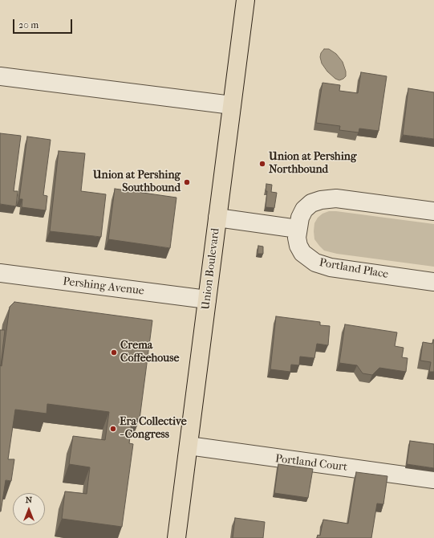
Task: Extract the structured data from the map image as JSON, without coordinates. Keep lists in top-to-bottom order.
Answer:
{
  "streets": {
    "main road": ["Union Boulevard"],
    "street": ["Portland Place", "Pershing Avenue", "Portland Court"]
  },
  "crossings": [
    ["Union Boulevard", "Pershing Avenue"],
    ["Union Boulevard", "Portland Court"]
  ],
  "places": [
    "Union at Pershing Northbound",
    "Union at Pershing Southbound",
    "Crema Coffeehouse",
    "Era Collective - Congress"
  ],
  "scale_bar": "20 m",
  "north": "top"
}
